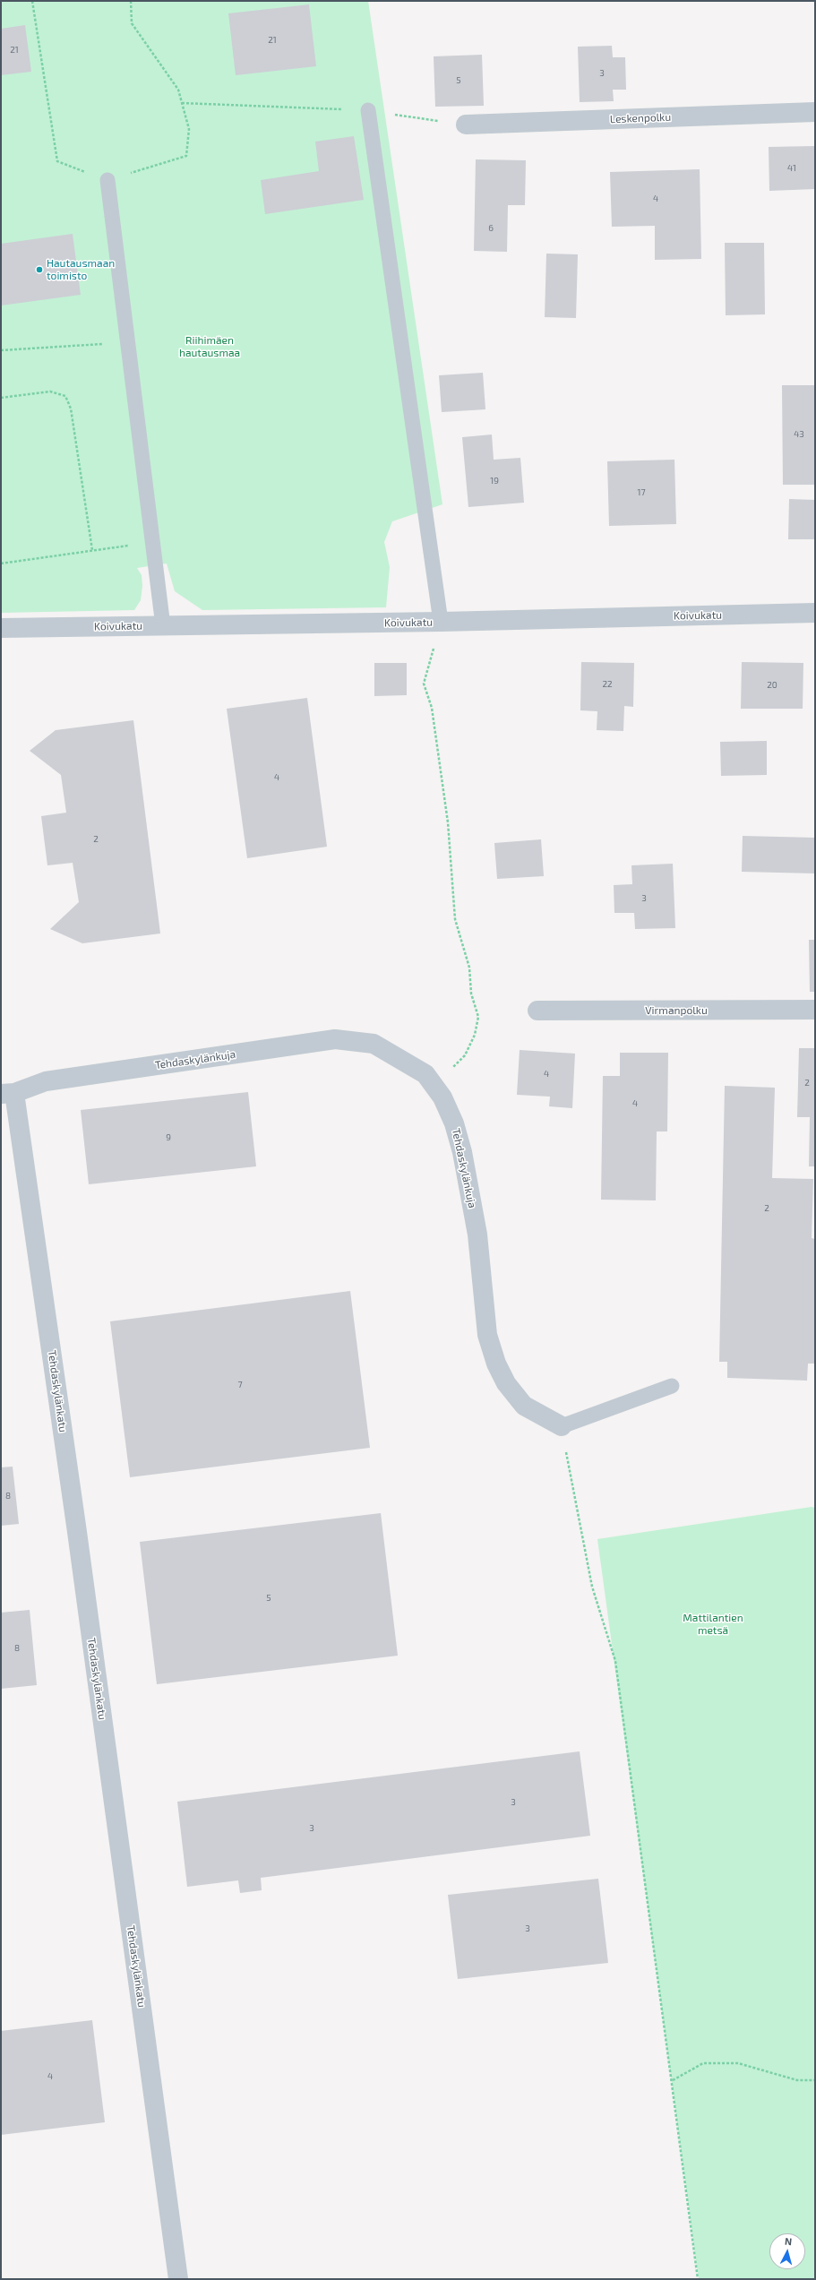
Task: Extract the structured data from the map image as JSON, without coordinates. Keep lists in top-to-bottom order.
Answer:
{
  "streets": {
    "street": [
      "Leskenpolku",
      "Koivukatu",
      "Virmanpolku",
      "Tehdaskylänkuja",
      "Tehdaskylänkatu"
    ]
  },
  "crossings": [
    ["Tehdaskylänkuja", "Tehdaskylänkatu"]
  ],
  "parks": ["Riihimäen hautausmaa", "Mattilantien metsä"],
  "places": ["Hautausmaan toimisto"],
  "house_numbers": [
    "21",
    "21",
    "3",
    "5",
    "41",
    "4",
    "6",
    "43",
    "19",
    "17",
    "22",
    "20",
    "4",
    "2",
    "3",
    "4",
    "2",
    "4",
    "9",
    "2",
    "7",
    "8",
    "5",
    "8",
    "3",
    "3",
    "3",
    "4"
  ],
  "north": "top"
}
